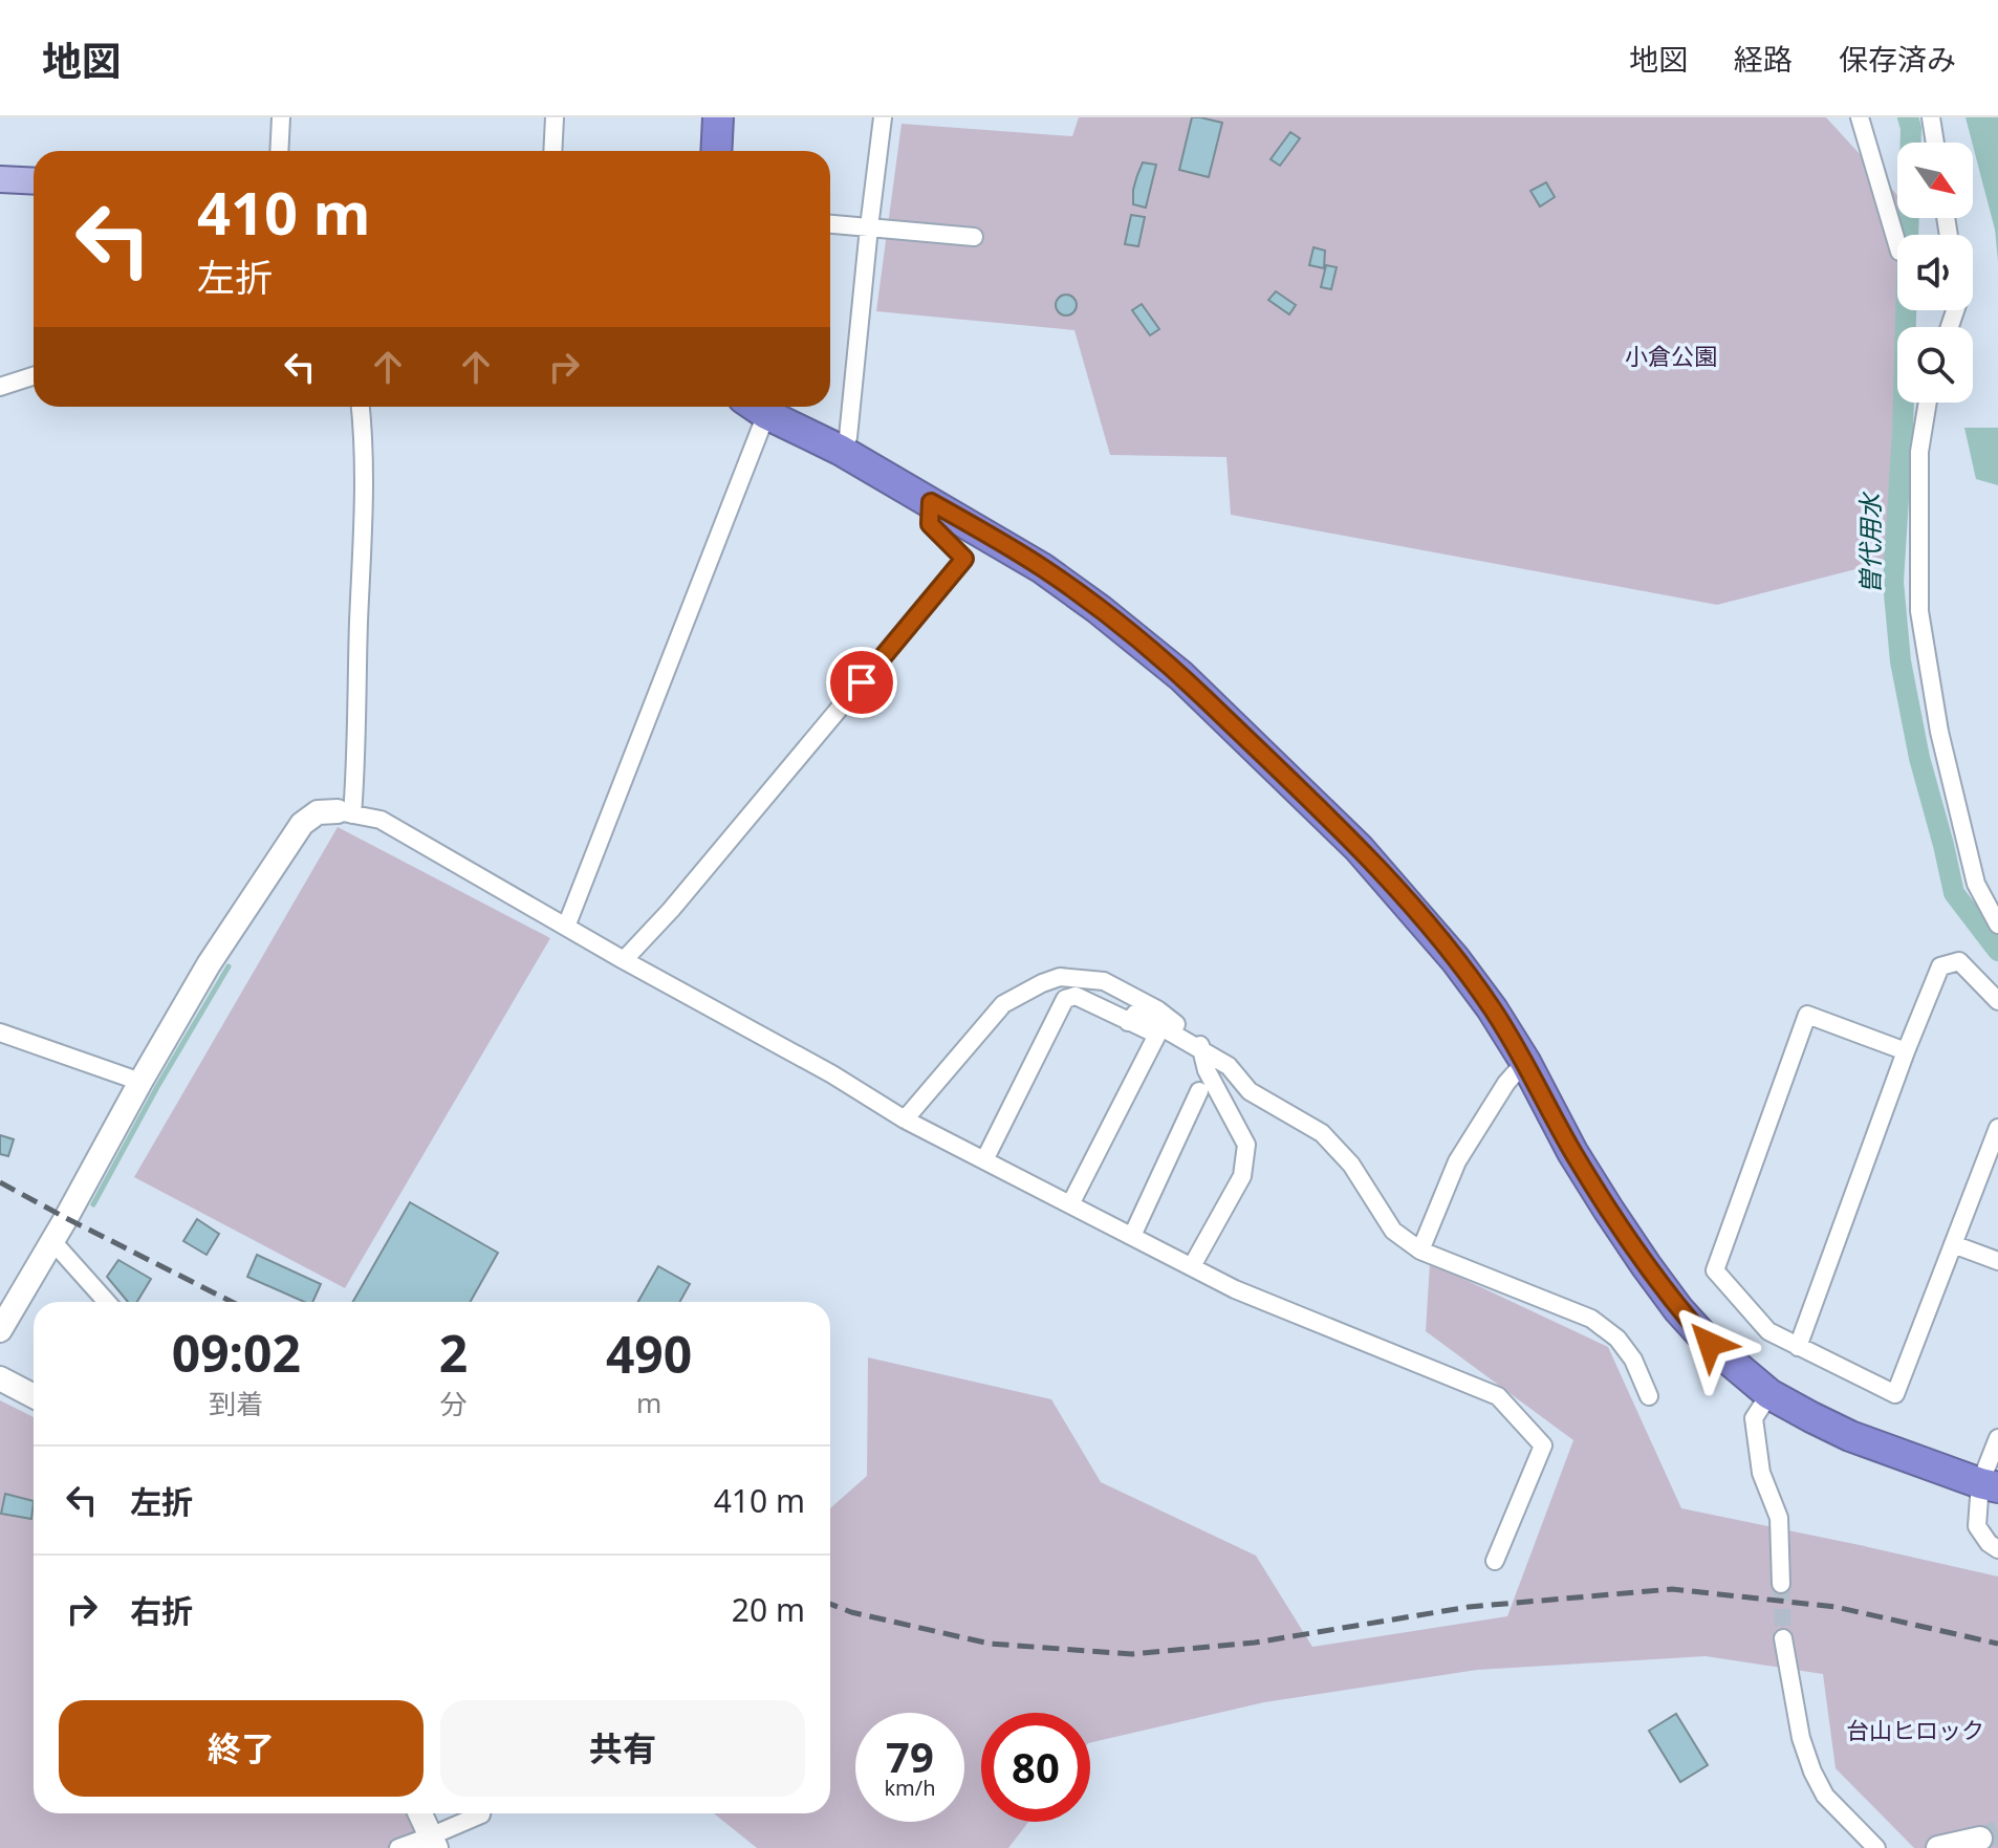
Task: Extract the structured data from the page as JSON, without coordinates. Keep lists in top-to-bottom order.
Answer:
{
  "water": ["曽代用水"],
  "parks": ["小倉公園", "台山ヒロック"],
  "north": "bottom right",
  "page": {
    "header": "地図",
    "nav": ["地図", "経路", "保存済み"],
    "turn": ["410 m", "左折"],
    "eta": [
      "09:02",
      "到着",
      "2",
      "分",
      "490",
      "m"
    ],
    "list": [
      {
        "name": "左折",
        "value": "410 m"
      },
      {
        "name": "右折",
        "value": "20 m"
      }
    ],
    "buttons": ["終了", "共有"],
    "speed": "79 km/h",
    "limit": "80"
  }
}
